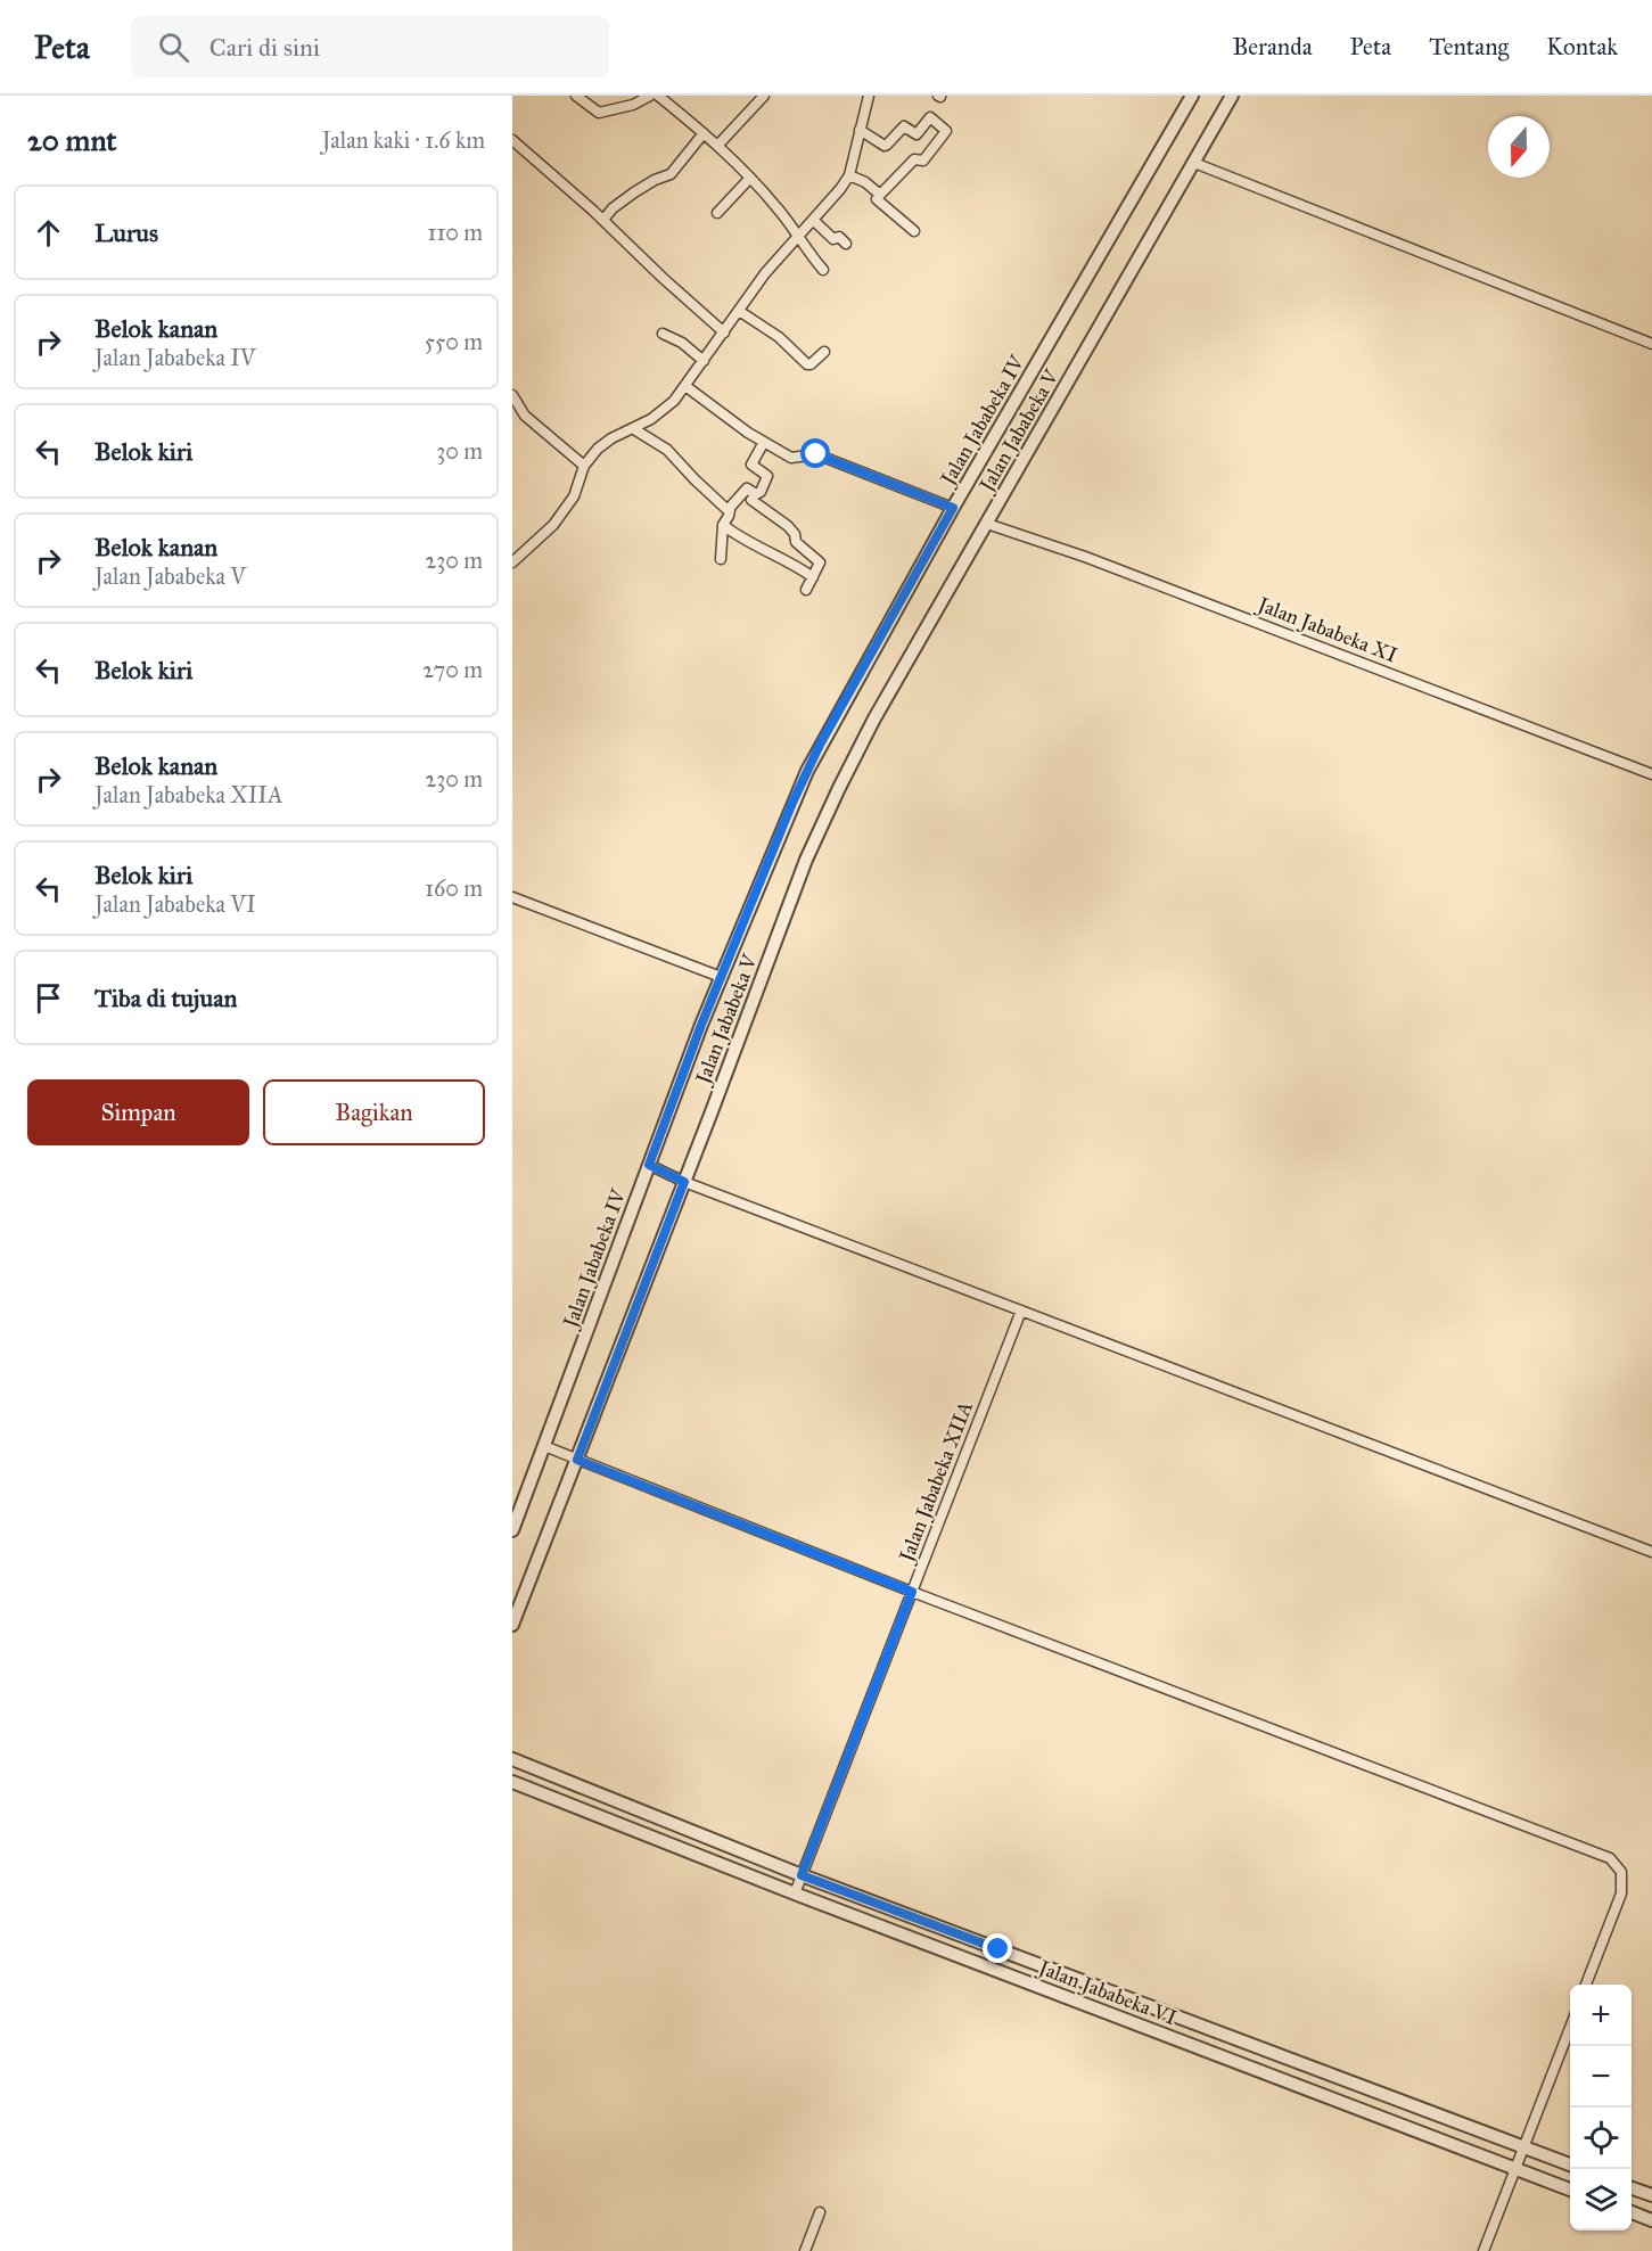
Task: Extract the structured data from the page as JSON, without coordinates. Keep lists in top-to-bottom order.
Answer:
{
  "streets": {
    "street": [
      "Jalan Jababeka IV",
      "Jalan Jababeka V",
      "Jalan Jababeka XI",
      "Jalan Jababeka XIIA",
      "Jalan Jababeka VI"
    ]
  },
  "crossings": [
    ["Jalan Jababeka V", "Jalan Jababeka XI"],
    ["Jalan Jababeka XIIA", "Jalan Jababeka VI"]
  ],
  "north": "bottom",
  "page": {
    "header": "Peta",
    "search": "Cari di sini",
    "nav": [
      "Beranda",
      "Peta",
      "Tentang",
      "Kontak"
    ],
    "heading": ["20 mnt", "Jalan kaki · 1.6 km"],
    "list": [
      ["Lurus", "110 m"],
      ["Belok kanan", "Jalan Jababeka IV", "550 m"],
      ["Belok kiri", "30 m"],
      ["Belok kanan", "Jalan Jababeka V", "230 m"],
      ["Belok kiri", "270 m"],
      ["Belok kanan", "Jalan Jababeka XIIA", "230 m"],
      ["Belok kiri", "Jalan Jababeka VI", "160 m"],
      "Tiba di tujuan"
    ],
    "buttons": ["Simpan", "Bagikan"],
    "map_buttons": ["+", "−"]
  }
}
